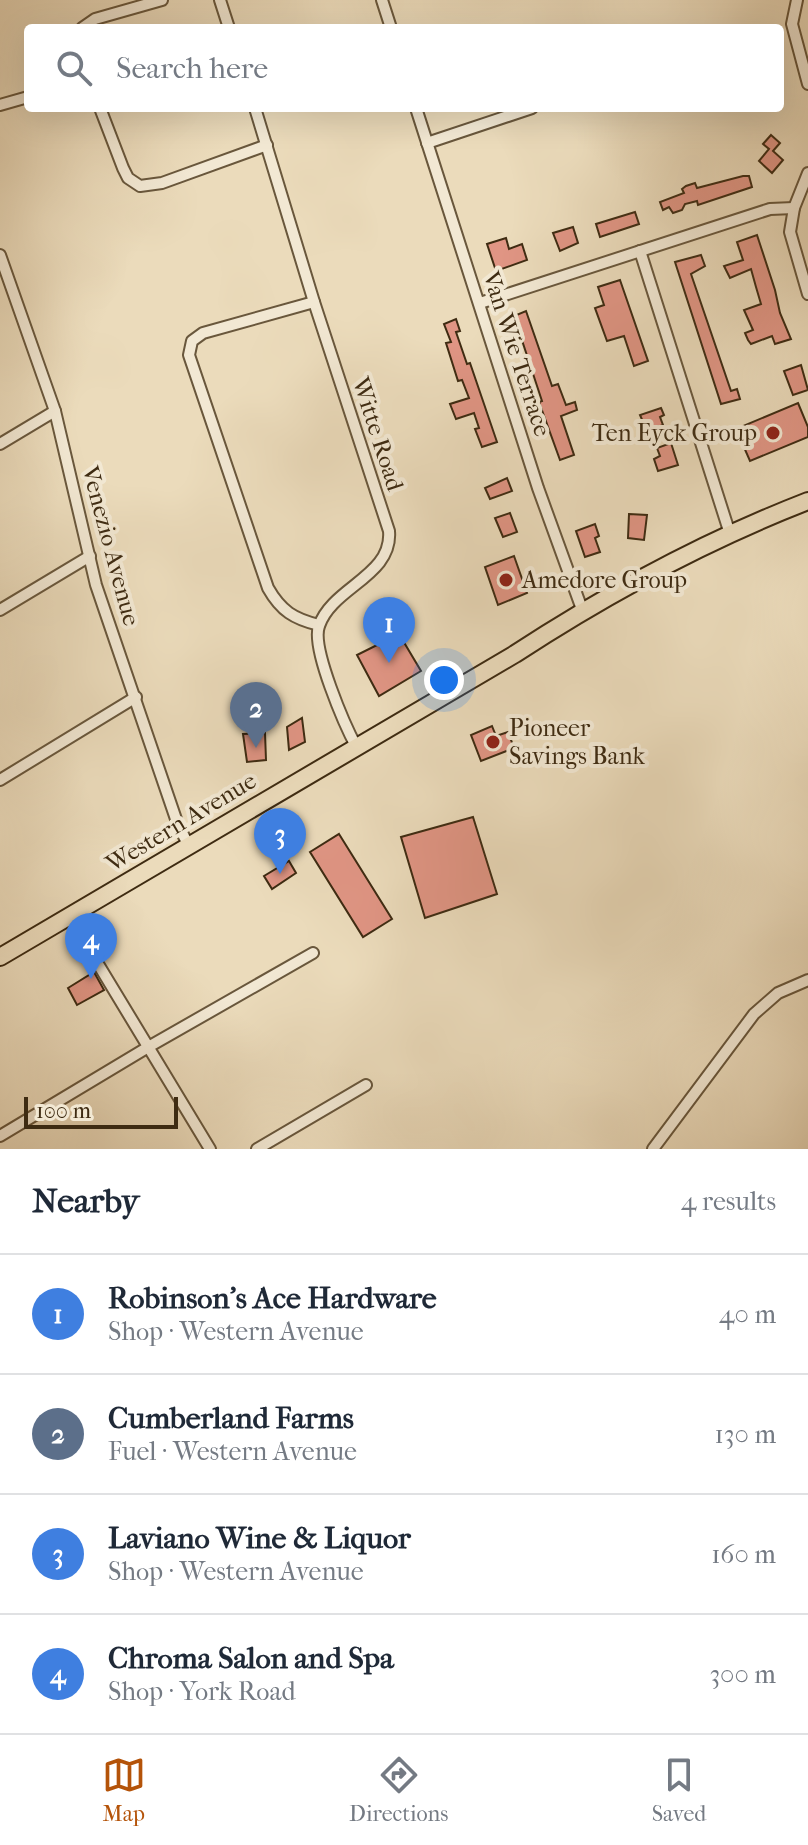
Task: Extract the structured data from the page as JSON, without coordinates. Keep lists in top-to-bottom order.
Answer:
{
  "streets": {
    "main road": ["Western Avenue"],
    "street": ["Van Wie Terrace", "Witte Road", "Venezio Avenue"]
  },
  "crossings": [
    ["Van Wie Terrace", "Western Avenue"],
    ["Venezio Avenue", "Western Avenue"]
  ],
  "places": ["Ten Eyck Group", "Amedore Group", "Pioneer Savings Bank"],
  "scale_bar": "100 m",
  "page": {
    "search": "Search here",
    "pins": [
      "1",
      "2",
      "3",
      "4"
    ],
    "scale": "100 m",
    "heading": ["Nearby", "4 results"],
    "list": [
      {
        "mark": "1",
        "name": "Robinson's Ace Hardware",
        "note": "Shop · Western Avenue",
        "value": "40 m"
      },
      {
        "mark": "2",
        "name": "Cumberland Farms",
        "note": "Fuel · Western Avenue",
        "value": "130 m"
      },
      {
        "mark": "3",
        "name": "Laviano Wine & Liquor",
        "note": "Shop · Western Avenue",
        "value": "160 m"
      },
      {
        "mark": "4",
        "name": "Chroma Salon and Spa",
        "note": "Shop · York Road",
        "value": "300 m"
      }
    ],
    "nav": ["Map", "Directions", "Saved"]
  }
}
